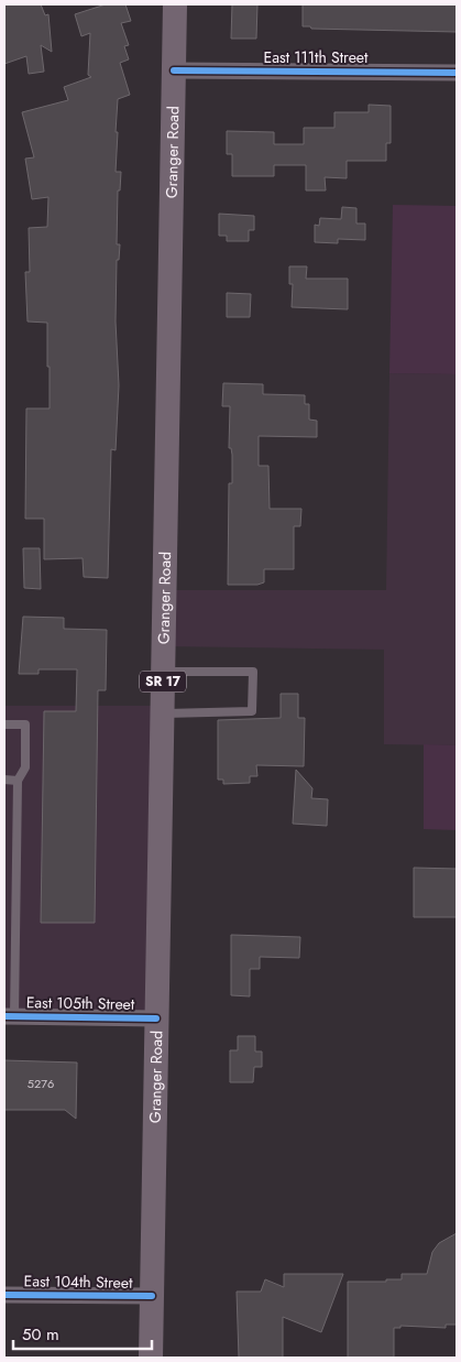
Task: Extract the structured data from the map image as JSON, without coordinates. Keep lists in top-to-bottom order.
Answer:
{
  "streets": {
    "main road": ["Granger Road", "SR 17"],
    "street": ["East 111th Street", "East 105th Street", "East 104th Street"]
  },
  "crossings": [
    ["East 111th Street", "Granger Road"],
    ["Granger Road", "East 105th Street"],
    ["Granger Road", "East 104th Street"]
  ],
  "house_numbers": ["5276"],
  "scale_bar": "50 m"
}
